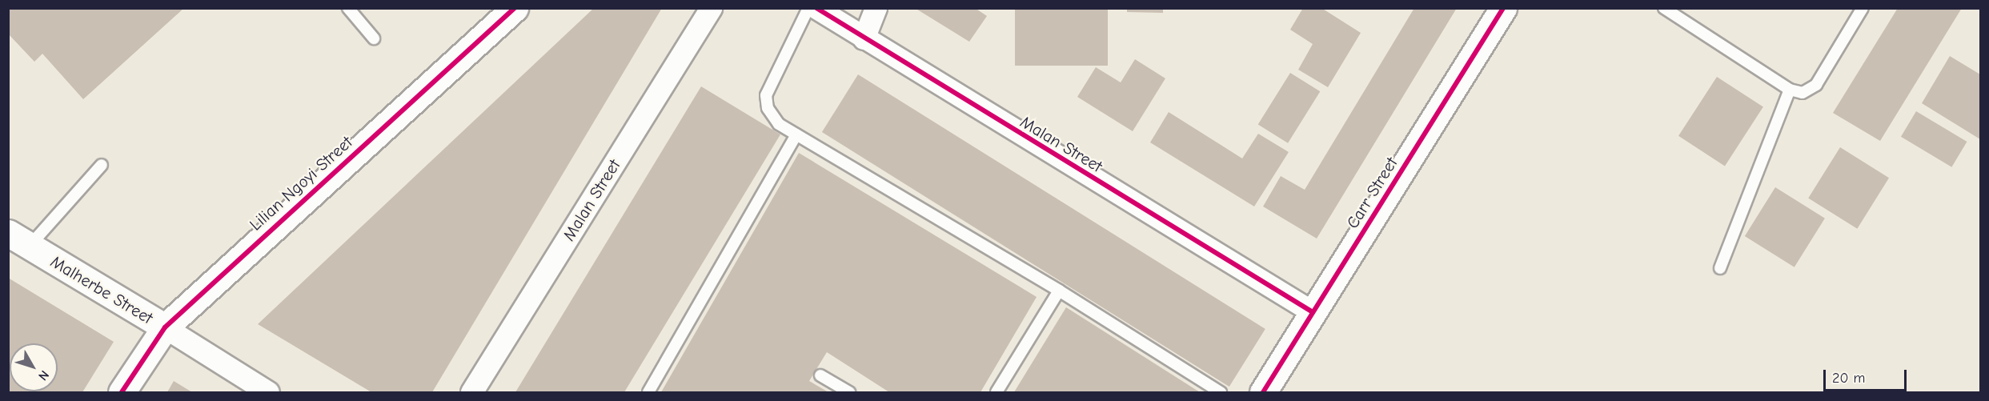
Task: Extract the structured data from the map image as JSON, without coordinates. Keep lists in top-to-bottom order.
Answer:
{
  "streets": {
    "street": [
      "Malan Street",
      "Lilian Ngoyi Street",
      "Carr Street",
      "Malherbe Street"
    ]
  },
  "crossings": [
    ["Malan Street", "Carr Street"],
    ["Lilian Ngoyi Street", "Malherbe Street"]
  ],
  "scale_bar": "20 m",
  "north": "bottom right"
}
